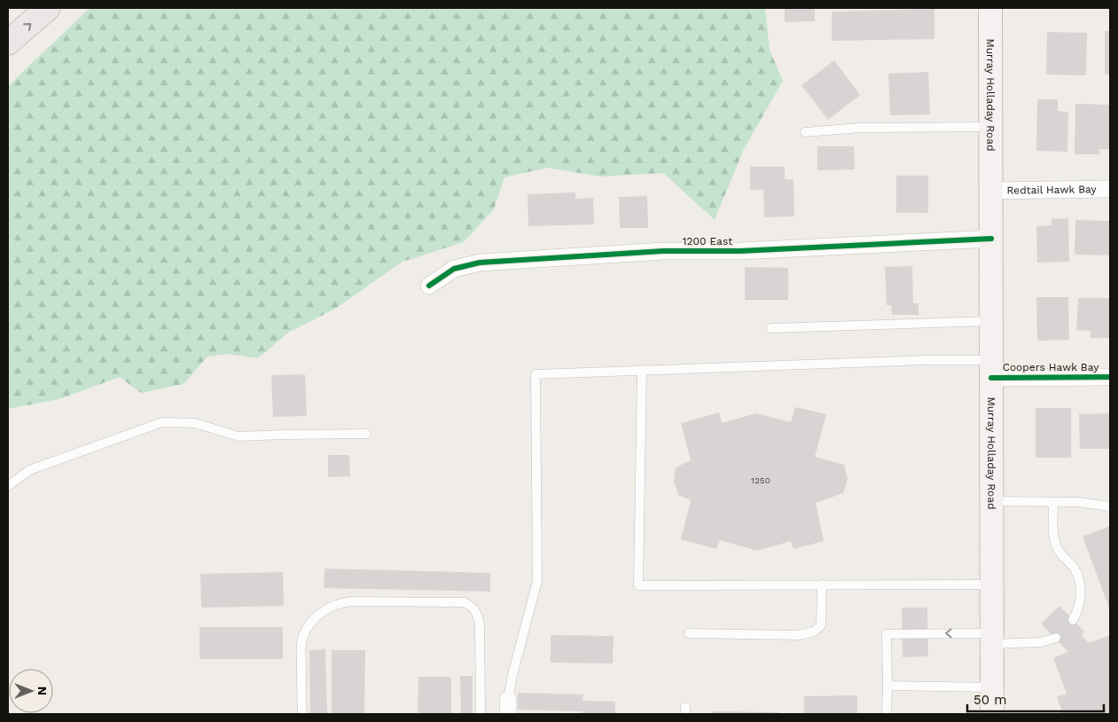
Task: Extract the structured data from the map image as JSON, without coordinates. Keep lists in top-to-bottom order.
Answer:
{
  "streets": {
    "main road": ["Murray Holladay Road"],
    "street": ["Redtail Hawk Bay", "1200 East", "Coopers Hawk Bay"]
  },
  "crossings": [
    ["Murray Holladay Road", "Redtail Hawk Bay"],
    ["Murray Holladay Road", "1200 East"],
    ["Murray Holladay Road", "Coopers Hawk Bay"]
  ],
  "house_numbers": ["1250"],
  "scale_bar": "50 m",
  "north": "right"
}
